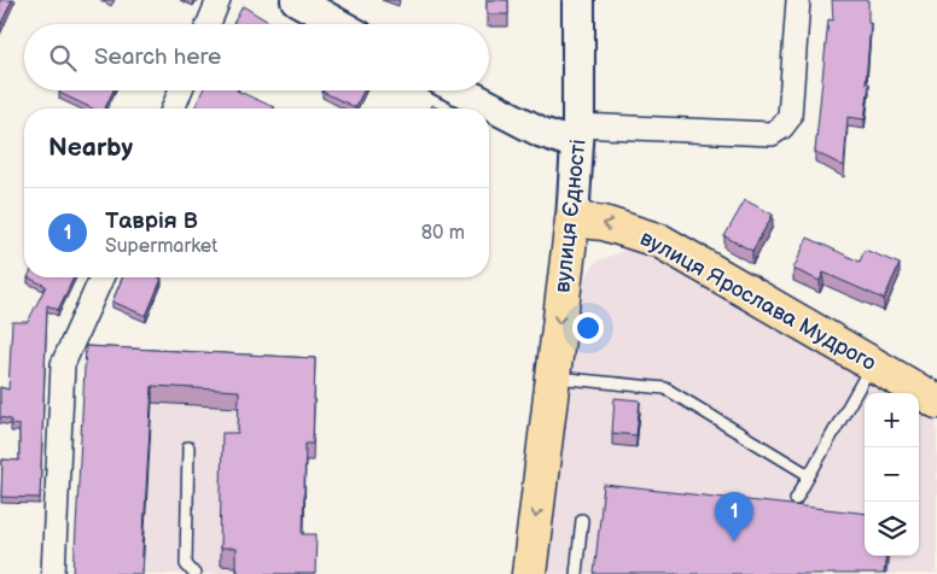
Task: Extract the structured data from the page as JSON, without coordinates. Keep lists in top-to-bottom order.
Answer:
{
  "streets": {
    "main road": ["вулиця Єдності", "вулиця Ярослава Мудрого"]
  },
  "crossings": [
    ["вулиця Єдності", "вулиця Ярослава Мудрого"]
  ],
  "one_way": ["вулиця Єдності", "вулиця Ярослава Мудрого"],
  "page": {
    "search": "Search here",
    "heading": "Nearby",
    "list": [
      {
        "mark": "1",
        "name": "Таврія В",
        "note": "Supermarket",
        "value": "80 m"
      }
    ],
    "map_buttons": ["+", "−"],
    "pins": "1"
  }
}
